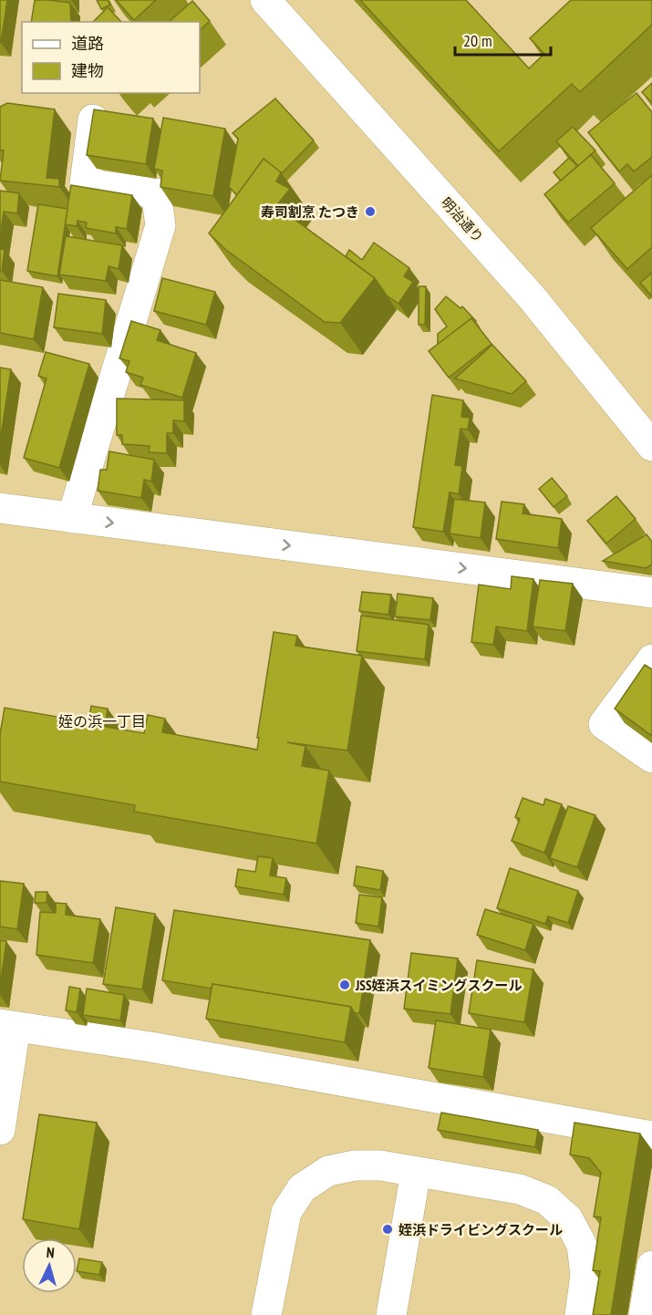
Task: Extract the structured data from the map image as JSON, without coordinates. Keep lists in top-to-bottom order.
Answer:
{
  "streets": {
    "street": ["明治通り"]
  },
  "districts": ["姪の浜一丁目"],
  "places": ["寿司割烹 たつき", "JSS姪浜スイミングスクール", "姪浜ドライビングスクール"],
  "legend": ["道路", "建物"],
  "scale_bar": "20 m",
  "north": "top"
}
